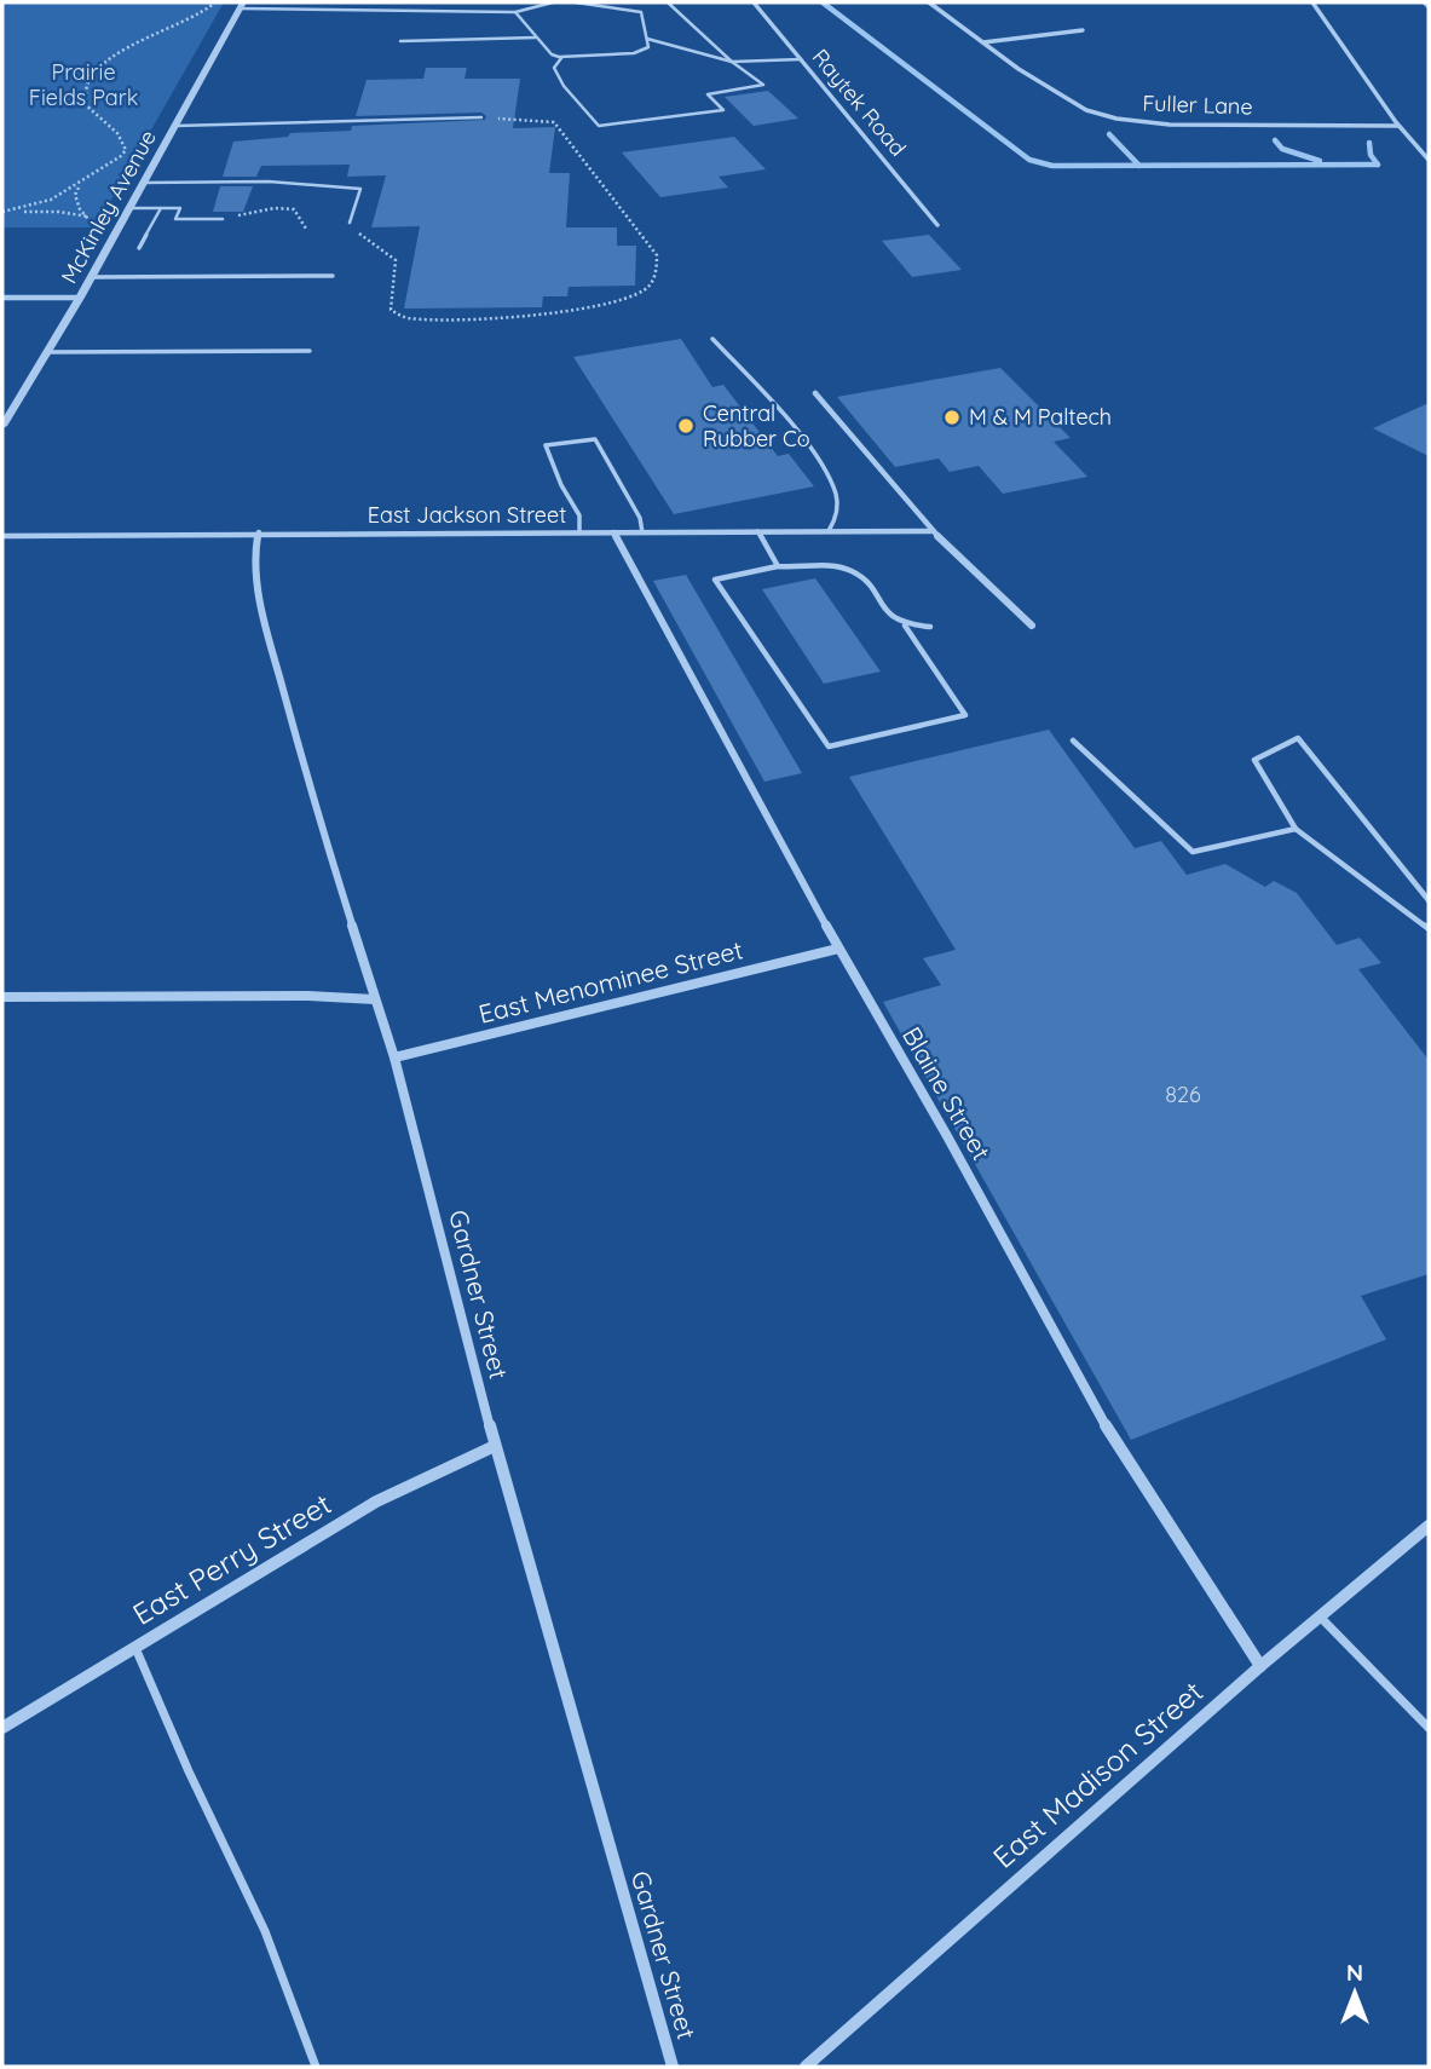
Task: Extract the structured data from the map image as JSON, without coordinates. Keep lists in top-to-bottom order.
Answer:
{
  "streets": {
    "street": [
      "Raytek Road",
      "Fuller Lane",
      "McKinley Avenue",
      "East Jackson Street",
      "East Menominee Street",
      "Blaine Street",
      "Gardner Street",
      "East Perry Street",
      "East Madison Street"
    ]
  },
  "crossings": [
    ["East Jackson Street", "Blaine Street"],
    ["East Jackson Street", "Gardner Street"],
    ["East Menominee Street", "Blaine Street"],
    ["East Menominee Street", "Gardner Street"],
    ["Blaine Street", "East Madison Street"],
    ["Gardner Street", "East Perry Street"]
  ],
  "parks": ["Prairie Fields Park"],
  "places": ["M & M Paltech", "Central Rubber Co"],
  "house_numbers": ["826"],
  "north": "top"
}
